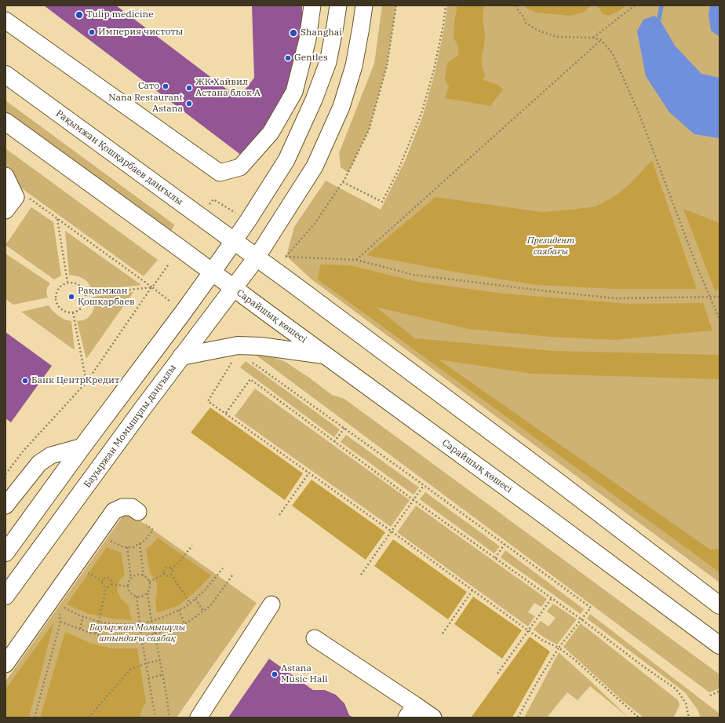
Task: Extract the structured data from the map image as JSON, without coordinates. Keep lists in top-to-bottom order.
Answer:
{
  "streets": {
    "main road": ["Рақымжан Қошқарбаев даңғылы", "Сарайшық көшесі", "Бауыржан Момышұлы даңғылы"]
  },
  "crossings": [
    ["Рақымжан Қошқарбаев даңғылы", "Бауыржан Момышұлы даңғылы"],
    ["Сарайшық көшесі", "Бауыржан Момышұлы даңғылы"]
  ],
  "parks": ["Президент саябағы", "Бауыржан Момышұлы атындағы саябақ"],
  "places": [
    "Tulip medicine",
    "Империя чистоты",
    "Shanghai",
    "Gentles",
    "Сато",
    "ЖК Хайвил Астана блок А",
    "Nana Restaurant Astana",
    "Рақымжан Қошқарбаев",
    "Банк ЦентрКредит",
    "Astana Music Hall"
  ]
}
